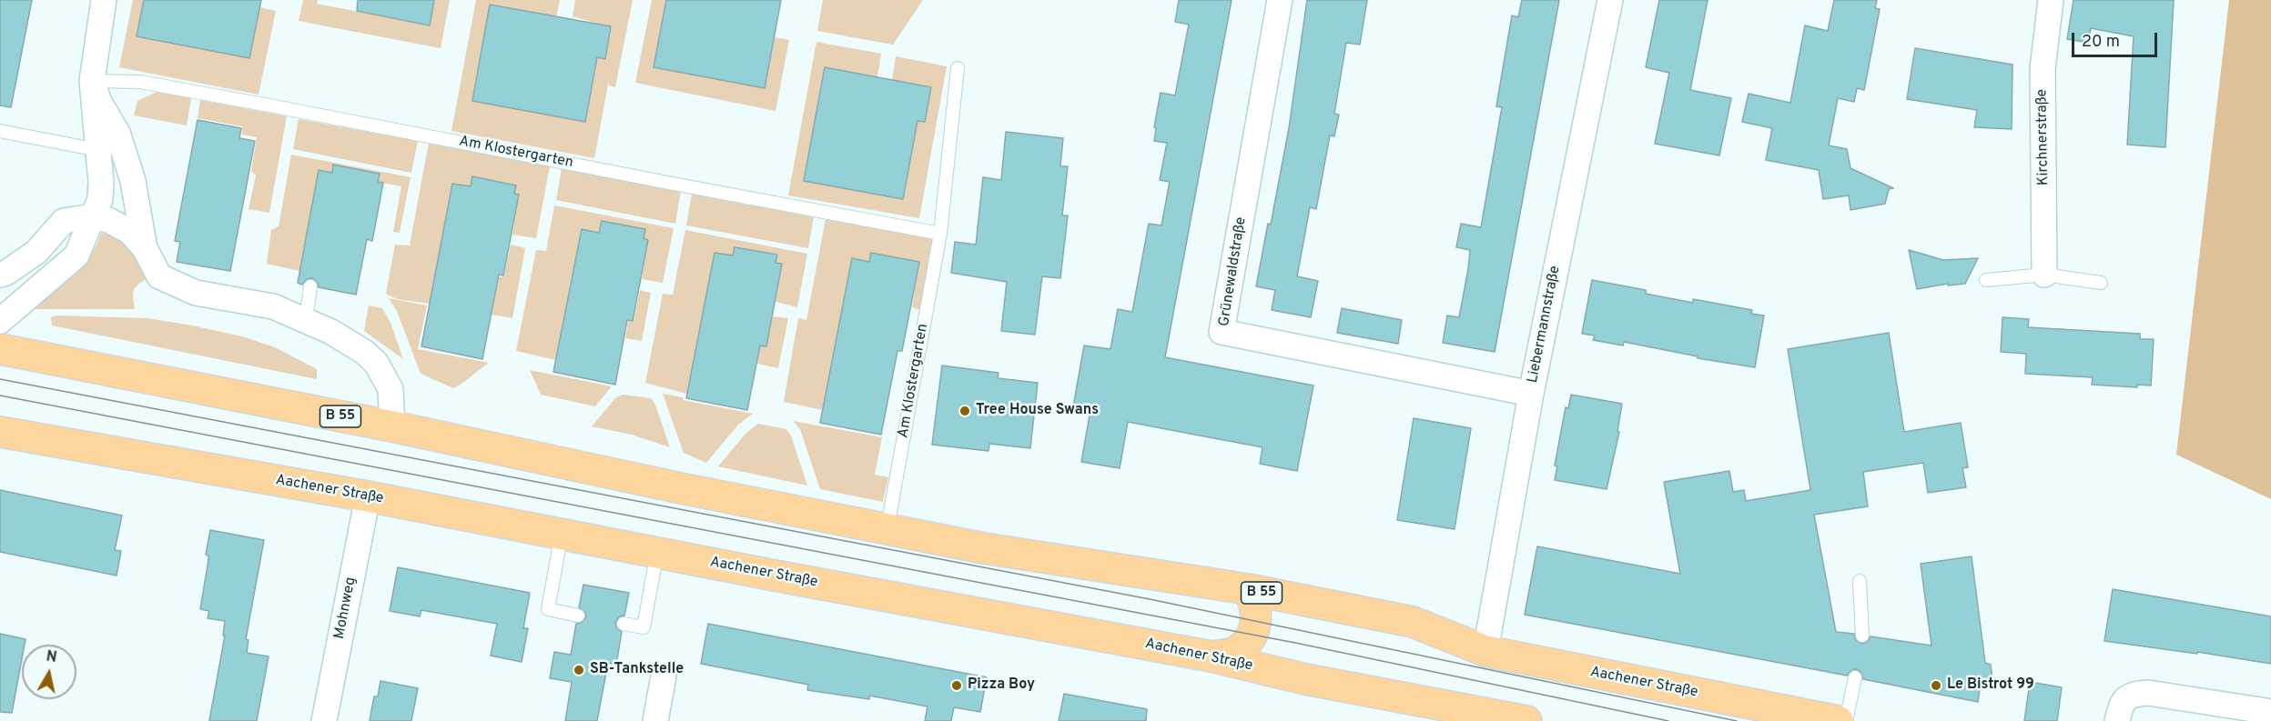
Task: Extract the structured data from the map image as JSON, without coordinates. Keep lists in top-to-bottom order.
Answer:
{
  "streets": {
    "main road": ["B 55", "Aachener Straße"],
    "street": [
      "Kirchnerstraße",
      "Grünewaldstraße",
      "Liebermannstraße",
      "Mohnweg"
    ],
    "lane": ["Am Klostergarten"]
  },
  "crossings": [
    ["Am Klostergarten", "Aachener Straße"],
    ["Grünewaldstraße", "Liebermannstraße"],
    ["Liebermannstraße", "Aachener Straße"],
    ["Aachener Straße", "Mohnweg"]
  ],
  "places": [
    "Tree House Swans",
    "SB-Tankstelle",
    "Pizza Boy",
    "Le Bistrot 99"
  ],
  "scale_bar": "20 m",
  "north": "top"
}
